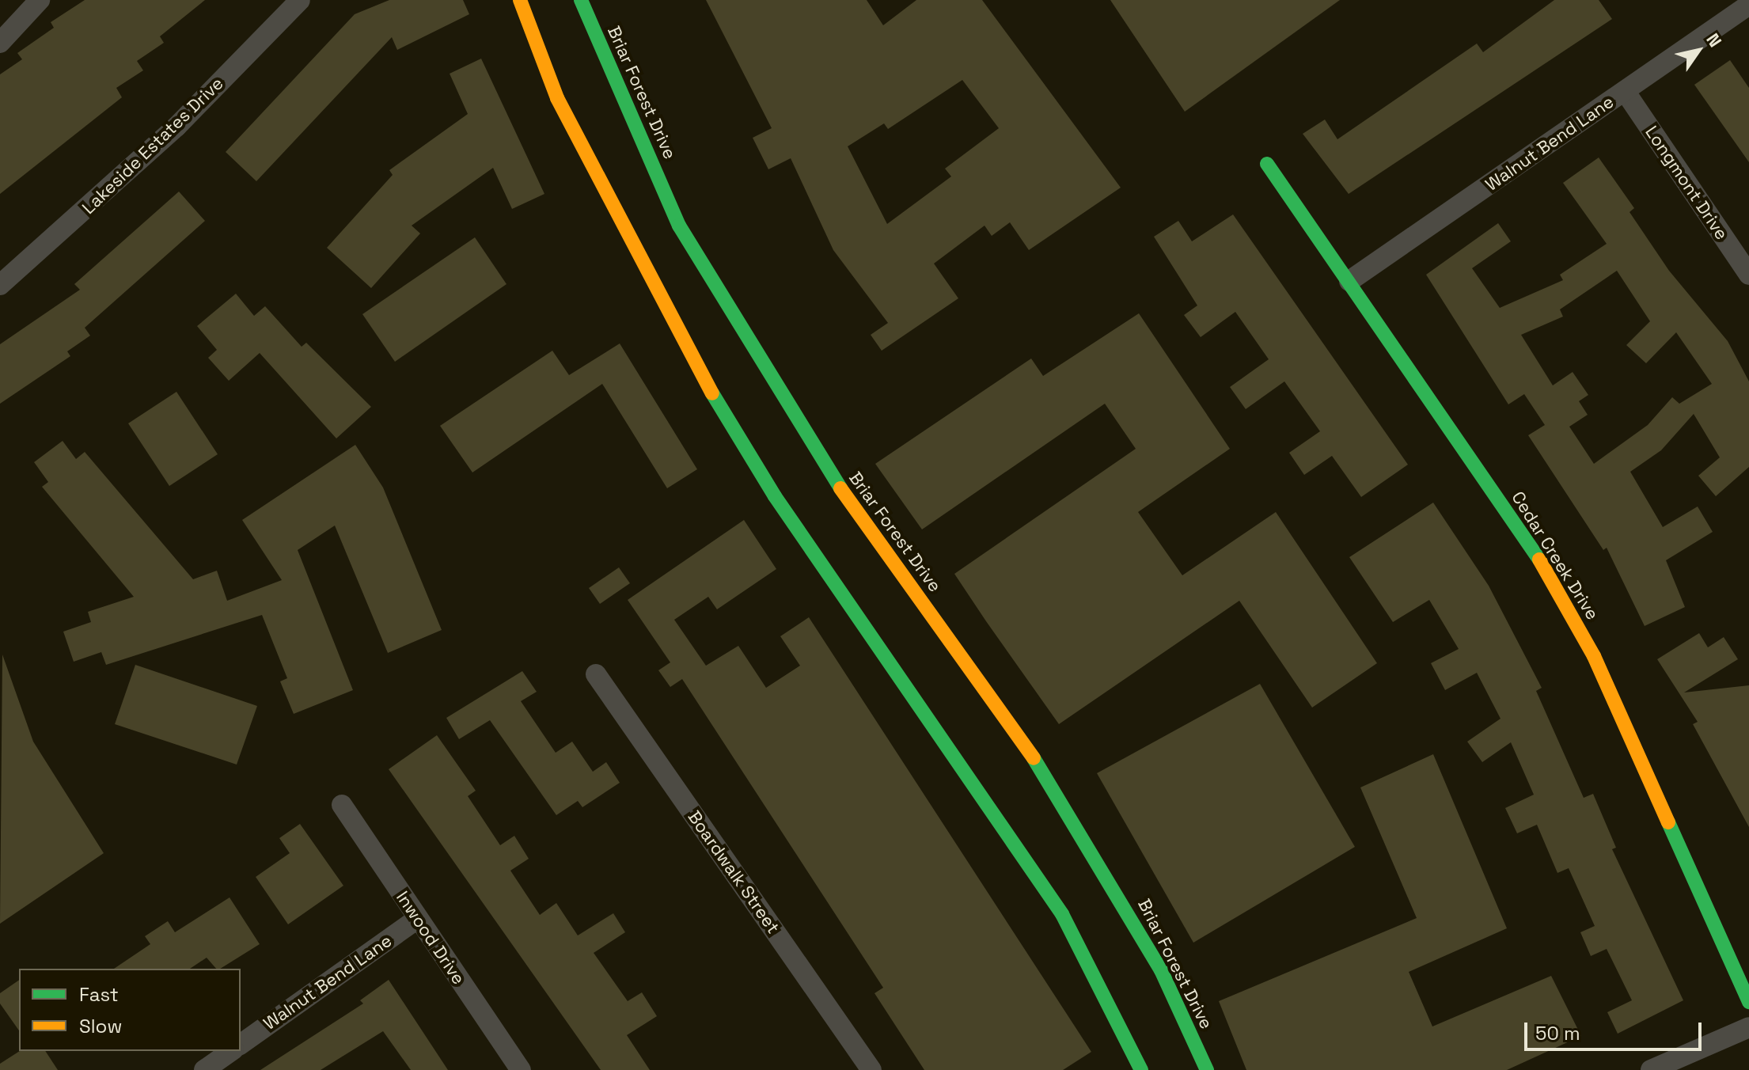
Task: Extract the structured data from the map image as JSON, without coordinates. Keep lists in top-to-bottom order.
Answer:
{
  "streets": {
    "main road": ["Briar Forest Drive", "Cedar Creek Drive"],
    "street": [
      "Walnut Bend Lane",
      "Lakeside Estates Drive",
      "Longmont Drive",
      "Boardwalk Street",
      "Inwood Drive"
    ]
  },
  "crossings": [
    ["Walnut Bend Lane", "Longmont Drive"],
    ["Walnut Bend Lane", "Cedar Creek Drive"],
    ["Walnut Bend Lane", "Inwood Drive"]
  ],
  "legend": ["Fast", "Slow"],
  "scale_bar": "50 m",
  "north": "top right"
}
